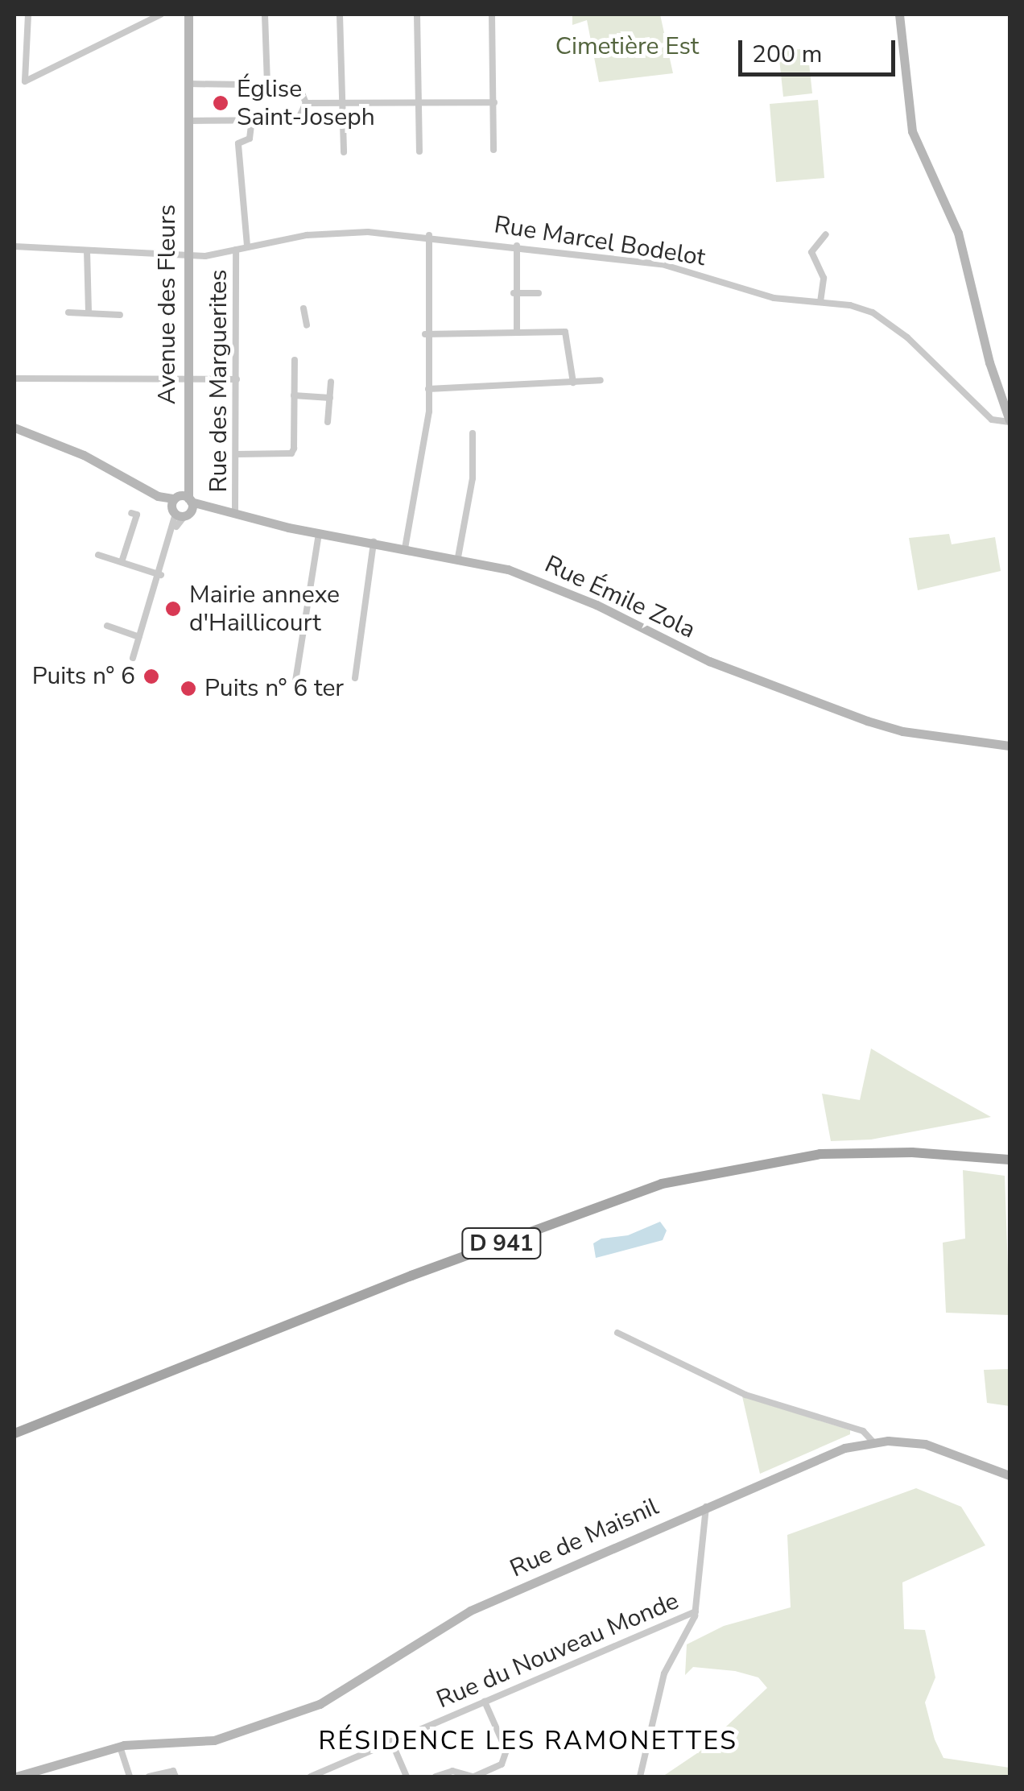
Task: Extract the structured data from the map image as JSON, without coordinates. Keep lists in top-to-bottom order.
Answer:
{
  "streets": {
    "main road": ["D 941"],
    "street": [
      "Rue Marcel Bodelot",
      "Avenue des Fleurs",
      "Rue des Marguerites",
      "Rue Émile Zola",
      "Rue de Maisnil",
      "Rue du Nouveau Monde"
    ]
  },
  "crossings": [
    ["Rue Marcel Bodelot", "Avenue des Fleurs"],
    ["Rue Marcel Bodelot", "Rue des Marguerites"],
    ["Avenue des Fleurs", "Rue Émile Zola"],
    ["Rue des Marguerites", "Rue Émile Zola"]
  ],
  "districts": ["RÉSIDENCE LES RAMONETTES"],
  "parks": ["Cimetière Est"],
  "places": [
    "Église Saint-Joseph",
    "Mairie annexe d'Haillicourt",
    "Puits n° 6",
    "Puits n° 6 ter"
  ],
  "scale_bar": "200 m"
}
